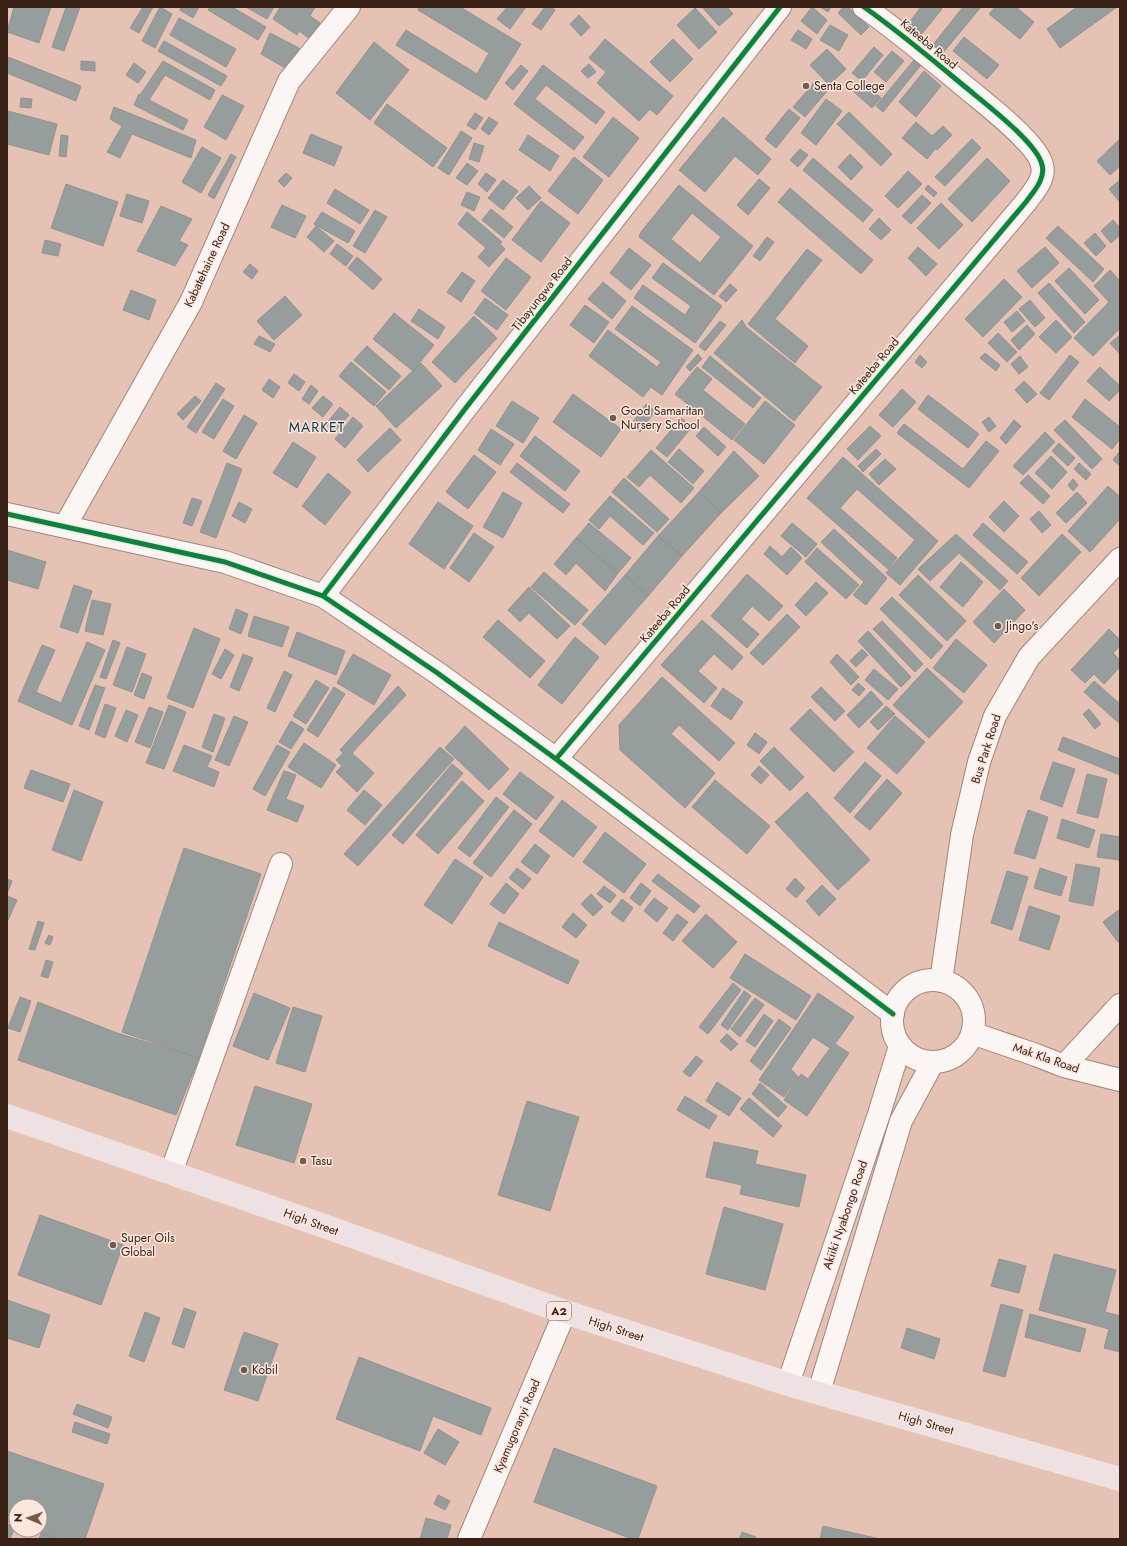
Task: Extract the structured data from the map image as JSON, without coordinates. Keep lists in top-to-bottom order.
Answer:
{
  "streets": {
    "main road": ["High Street", "A2"],
    "street": [
      "Kateeba Road",
      "Kabatehaine Road",
      "Tibayungwa Road",
      "Bus Park Road",
      "Mak Kla Road",
      "Akiiki Nyabongo Road",
      "Kyamugoranyi Road"
    ]
  },
  "crossings": [
    ["Bus Park Road", "Mak Kla Road"],
    ["Bus Park Road", "Akiiki Nyabongo Road"],
    ["Mak Kla Road", "Akiiki Nyabongo Road"],
    ["Akiiki Nyabongo Road", "High Street"],
    ["High Street", "Kyamugoranyi Road"]
  ],
  "districts": ["MARKET"],
  "places": [
    "Senta College",
    "Good Samaritan Nursery School",
    "Jingo's",
    "Tasu",
    "Super Oils Global",
    "Kobil"
  ],
  "north": "left"
}
